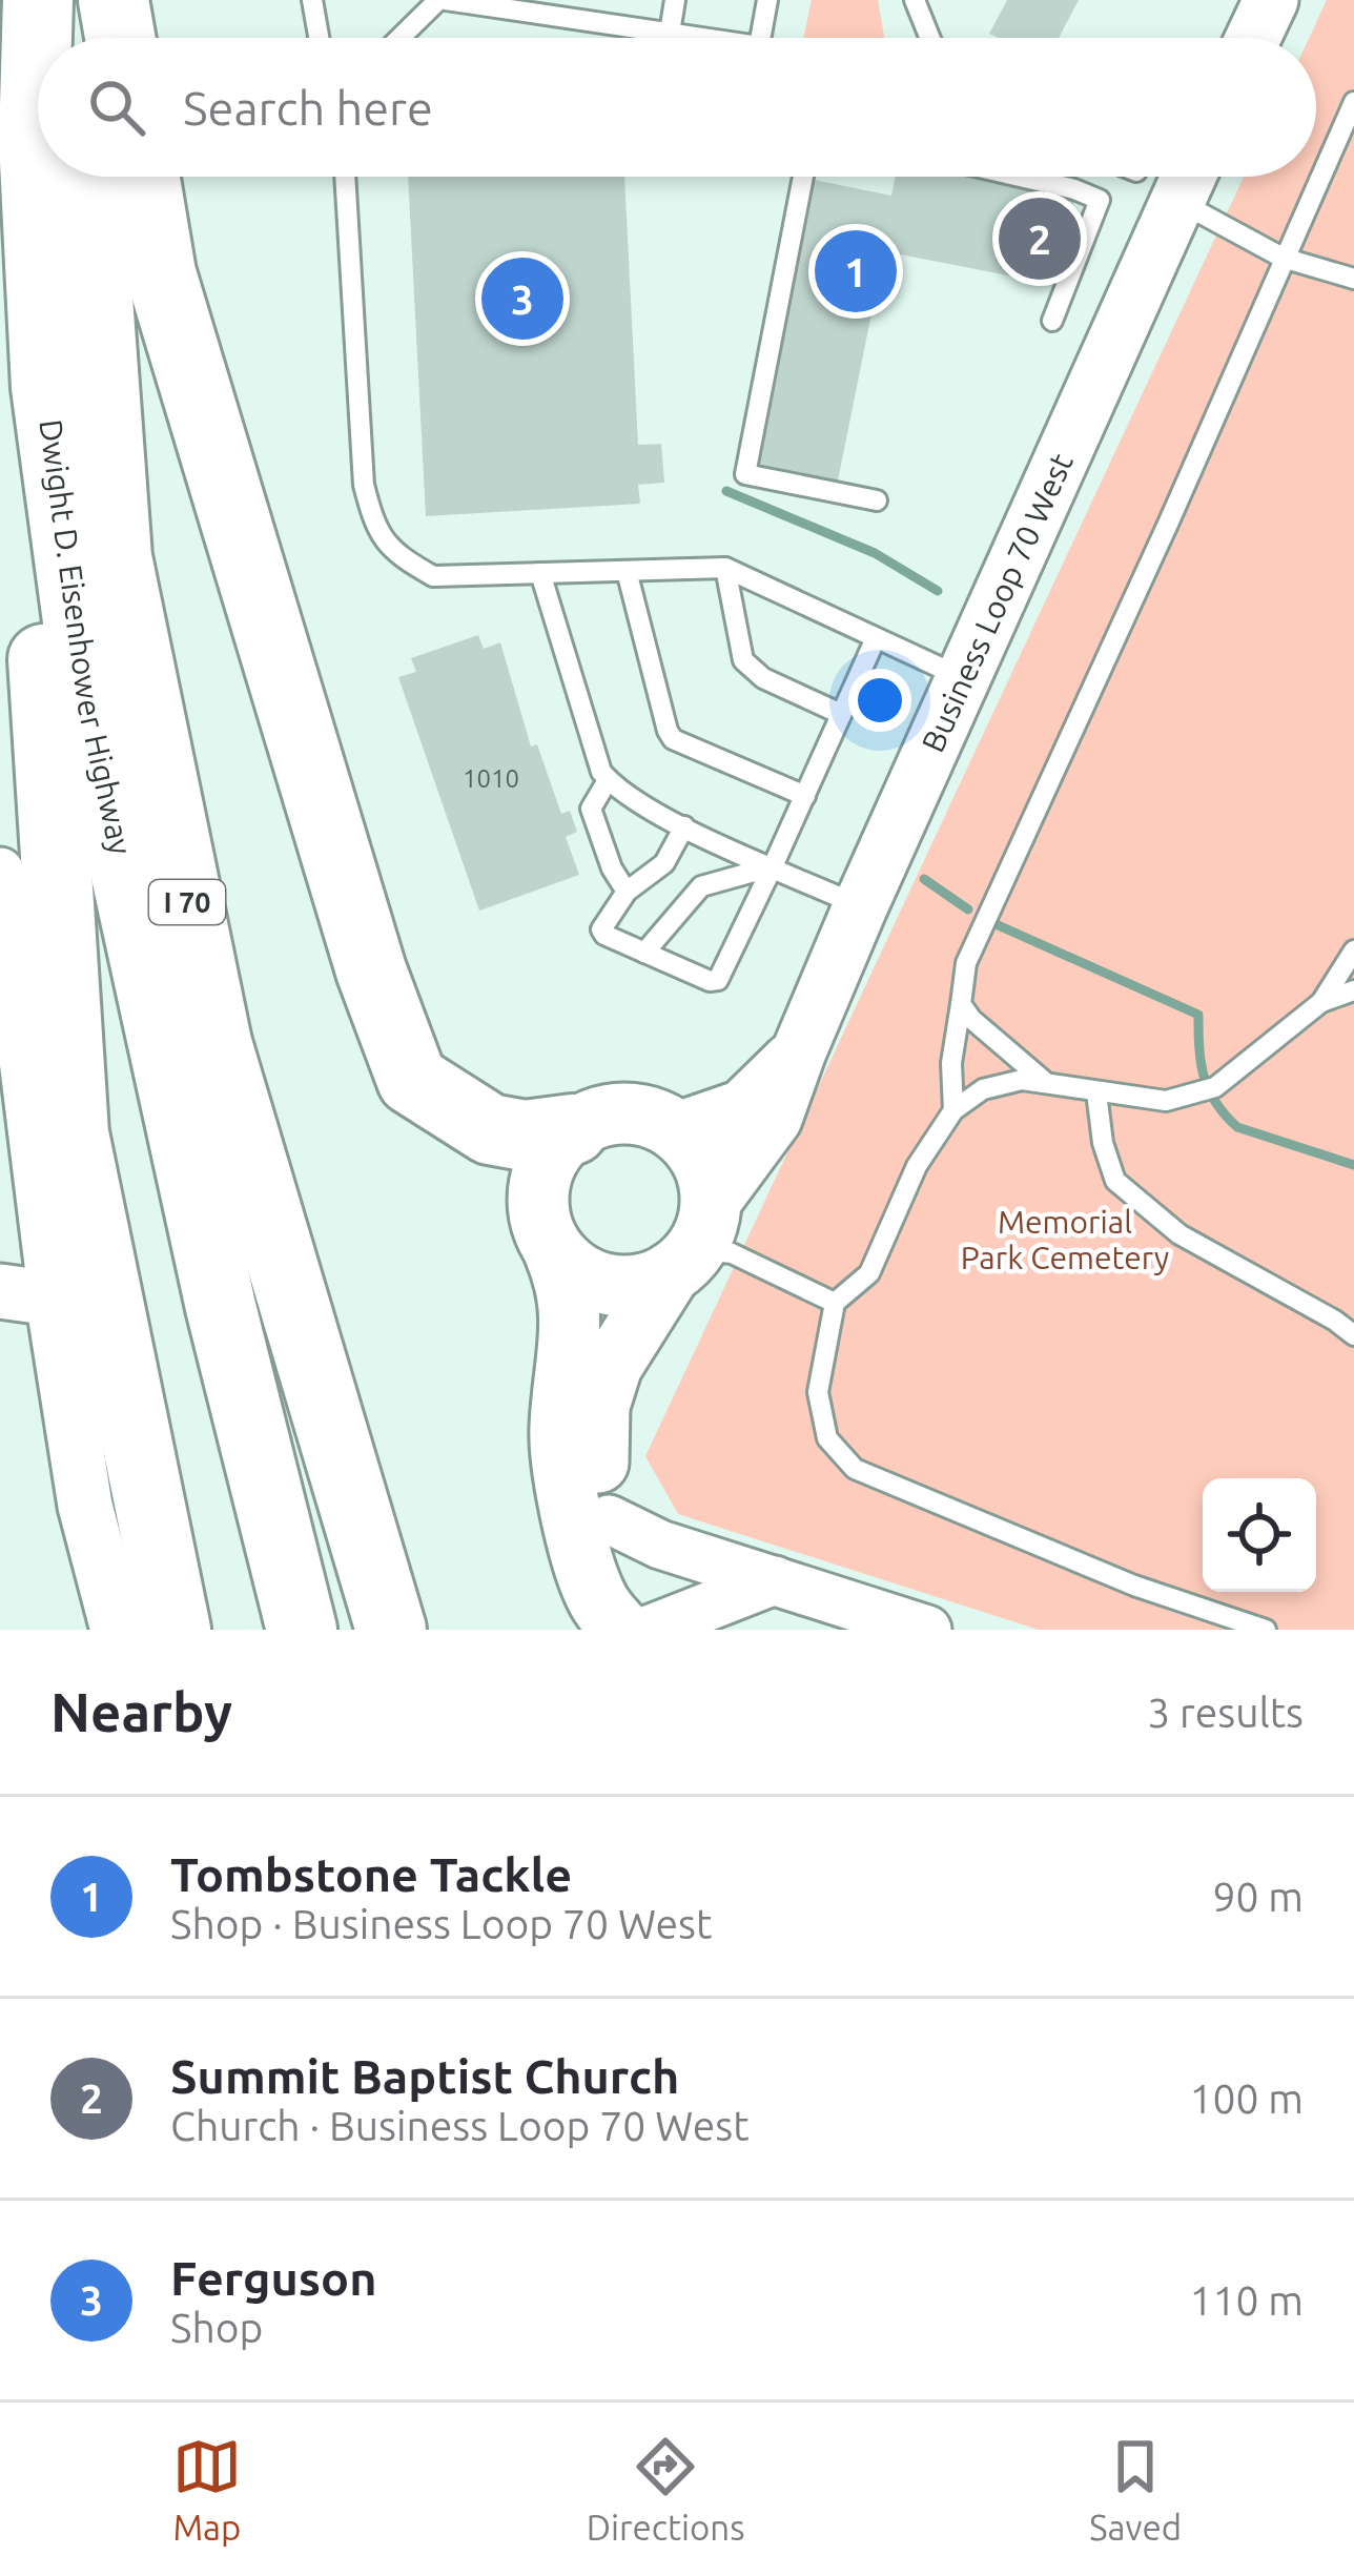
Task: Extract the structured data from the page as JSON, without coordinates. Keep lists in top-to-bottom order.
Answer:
{
  "streets": {
    "highway": ["Dwight D. Eisenhower Highway", "I 70"],
    "main road": ["Business Loop 70 West"]
  },
  "parks": ["Memorial Park Cemetery"],
  "house_numbers": ["1010"],
  "page": {
    "search": "Search here",
    "pins": ["2", "1", "3"],
    "heading": ["Nearby", "3 results"],
    "list": [
      {
        "mark": "1",
        "name": "Tombstone Tackle",
        "note": "Shop · Business Loop 70 West",
        "value": "90 m"
      },
      {
        "mark": "2",
        "name": "Summit Baptist Church",
        "note": "Church · Business Loop 70 West",
        "value": "100 m"
      },
      {
        "mark": "3",
        "name": "Ferguson",
        "note": "Shop",
        "value": "110 m"
      }
    ],
    "nav": ["Map", "Directions", "Saved"]
  }
}
